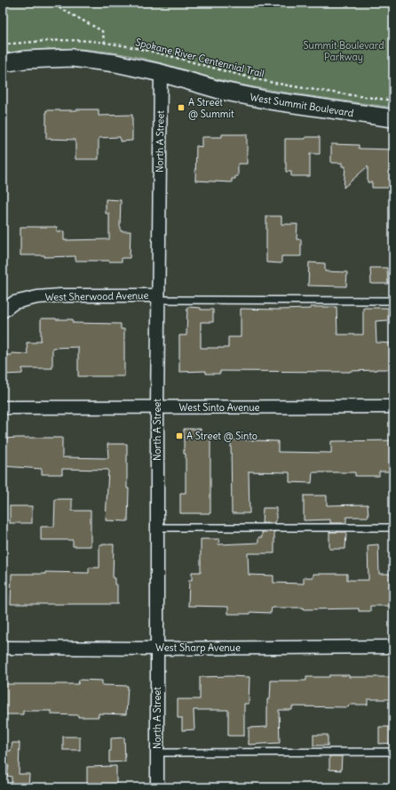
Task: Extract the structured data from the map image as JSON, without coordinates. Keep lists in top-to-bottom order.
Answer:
{
  "streets": {
    "street": [
      "West Summit Boulevard",
      "North A Street",
      "West Sherwood Avenue",
      "West Sinto Avenue",
      "West Sharp Avenue"
    ],
    "path": ["Spokane River Centennial Trail"]
  },
  "crossings": [
    ["West Summit Boulevard", "North A Street"],
    ["North A Street", "West Sherwood Avenue"],
    ["North A Street", "West Sinto Avenue"],
    ["North A Street", "West Sharp Avenue"]
  ],
  "parks": ["Summit Boulevard Parkway"],
  "places": {
    "transit": ["A Street @ Summit", "A Street @ Sinto"]
  }
}
